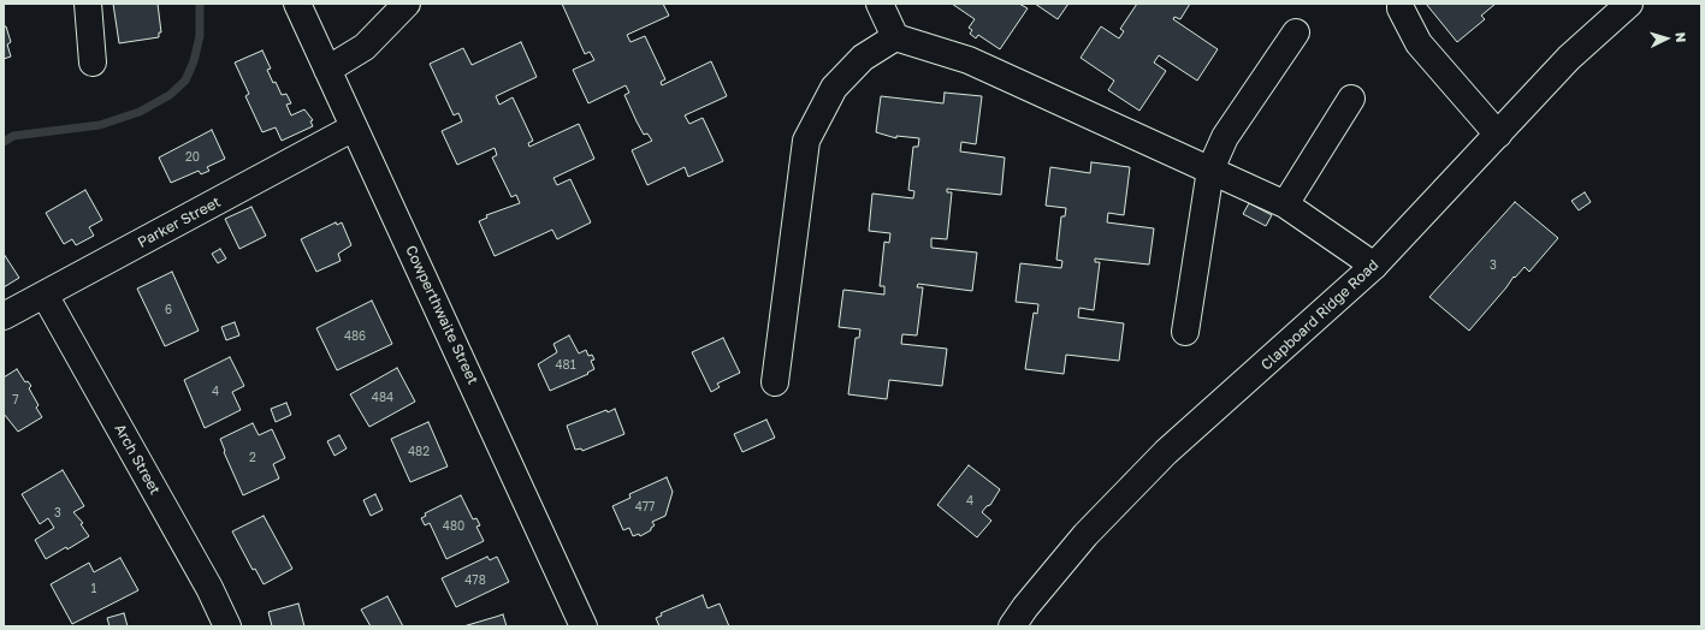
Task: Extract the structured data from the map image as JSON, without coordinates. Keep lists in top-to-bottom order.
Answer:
{
  "streets": {
    "street": [
      "Parker Street",
      "Cowperthwaite Street",
      "Clapboard Ridge Road",
      "Arch Street"
    ]
  },
  "crossings": [
    ["Parker Street", "Cowperthwaite Street"],
    ["Parker Street", "Arch Street"]
  ],
  "house_numbers": [
    "20",
    "3",
    "6",
    "486",
    "481",
    "4",
    "484",
    "7",
    "482",
    "2",
    "4",
    "477",
    "3",
    "480",
    "478",
    "1"
  ],
  "north": "right"
}
